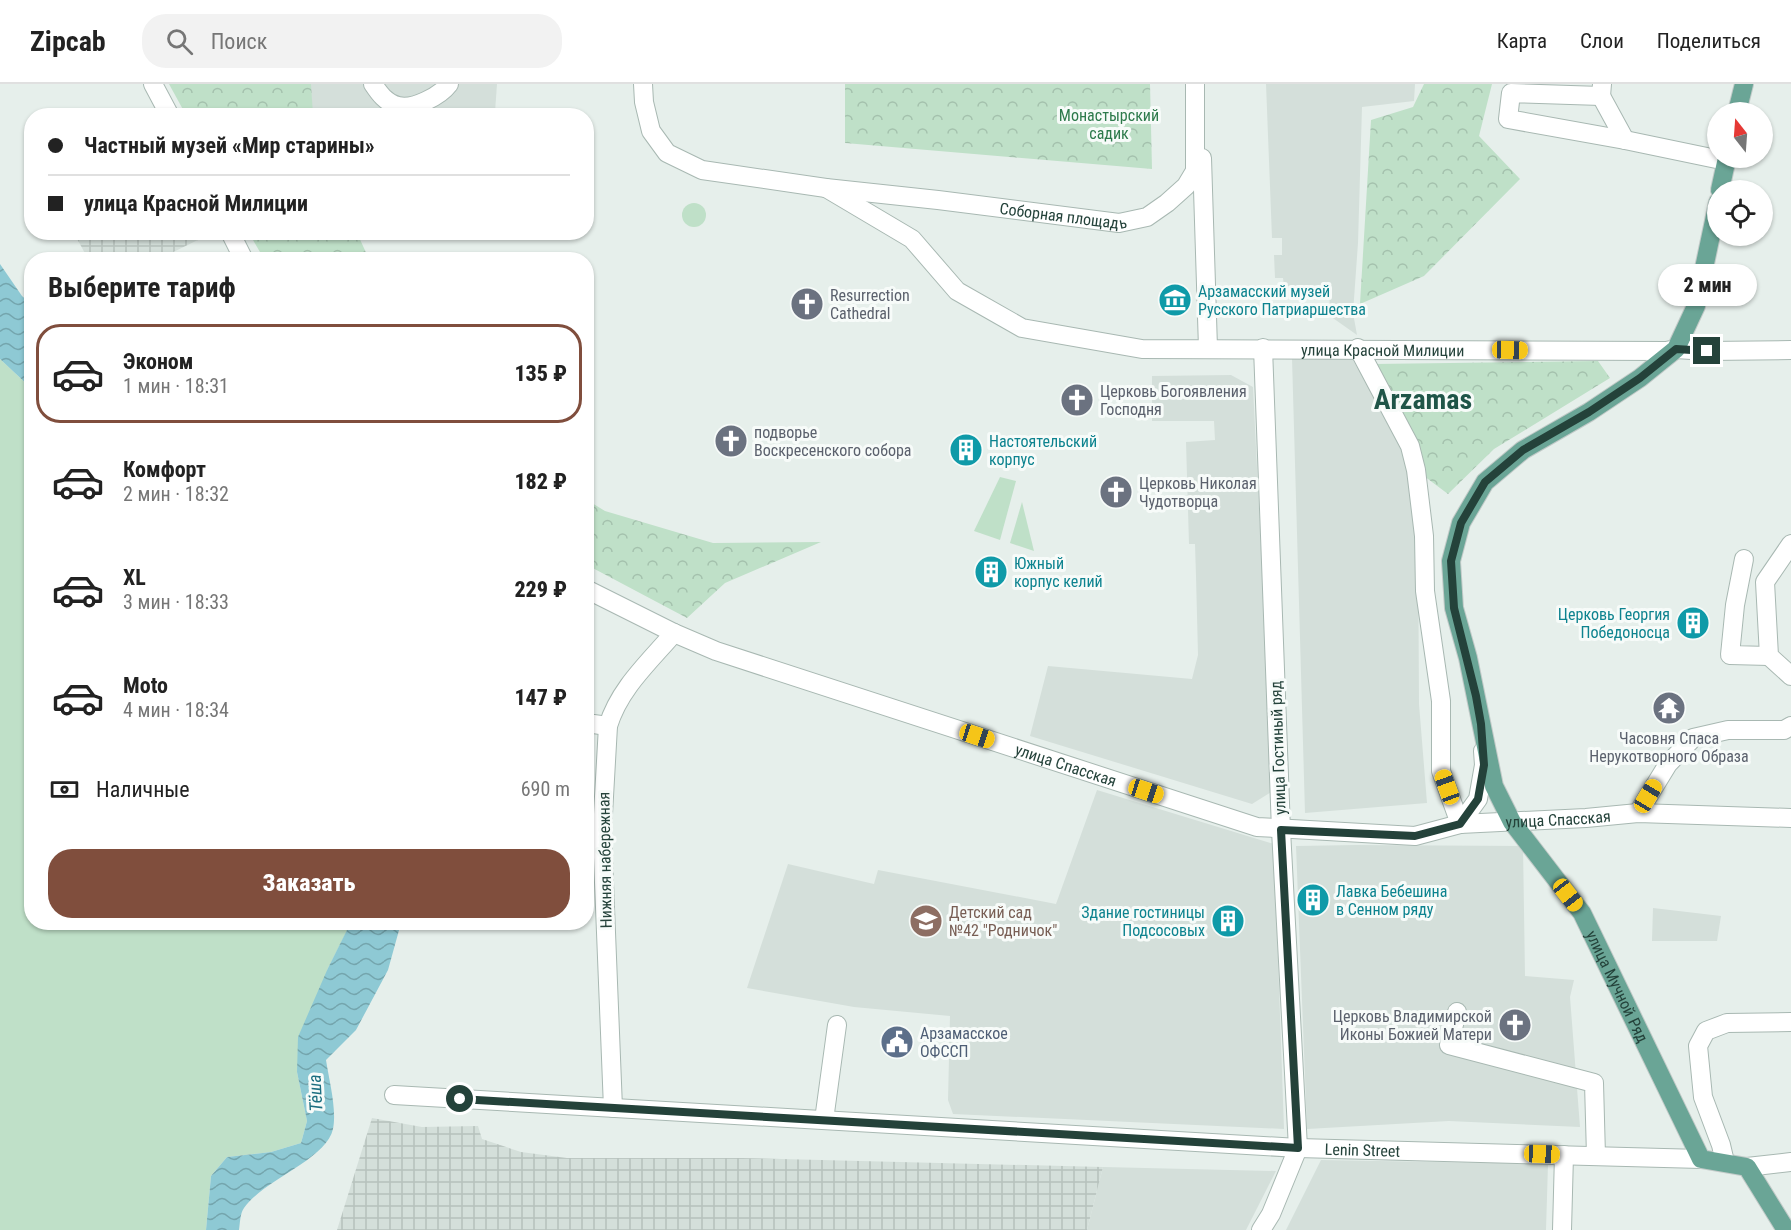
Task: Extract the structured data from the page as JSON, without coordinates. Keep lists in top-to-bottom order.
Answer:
{
  "streets": {
    "main road": ["улица Мучной Ряд", "Lenin Street"],
    "street": [
      "Соборная площадь",
      "улица Красной Милиции",
      "улица Гостиный ряд",
      "улица Спасская",
      "Нижняя набережная"
    ]
  },
  "crossings": [
    ["Соборная площадь", "улица Красной Милиции"],
    ["Соборная площадь", "улица Гостиный ряд"],
    ["улица Красной Милиции", "улица Гостиный ряд"],
    ["улица Красной Милиции", "улица Мучной Ряд"],
    ["улица Гостиный ряд", "улица Спасская"],
    ["улица Гостиный ряд", "Lenin Street"],
    ["улица Спасская", "Нижняя набережная"],
    ["улица Спасская", "улица Мучной Ряд"],
    ["Нижняя набережная", "Lenin Street"],
    ["улица Мучной Ряд", "Lenin Street"]
  ],
  "districts": ["Arzamas"],
  "water": ["Тёша"],
  "parks": ["Монастырский садик"],
  "places": {
    "museum": ["Арзамасский музей Русского Патриаршества"],
    "church": [
      "Resurrection Cathedral",
      "Церковь Богоявления Господня",
      "подворье Воскресенского собора",
      "Церковь Николая Чудотворца",
      "Церковь Владимирской Иконы Божией Матери"
    ],
    "building": [
      "Настоятельский корпус",
      "Южный корпус келий",
      "Церковь Георгия Победоносца",
      "Лавка Бебешина в Сенном ряду",
      "Здание гостиницы Подсосовых"
    ],
    "temple": ["Часовня Спаса Нерукотворного Образа"],
    "school or university": ["Детский сад №42 \"Родничок\""],
    "public building": ["Арзамасское ОФССП"]
  },
  "north": "top",
  "page": {
    "header": "Zipcab",
    "search": "Поиск",
    "nav": ["Карта", "Слои", "Поделиться"],
    "banner": ["Частный музей «Мир старины»", "улица Красной Милиции"],
    "heading": "Выберите тариф",
    "bubble": "2 мин",
    "list": [
      {
        "name": "Эконом",
        "note": "1 мин · 18:31",
        "value": "135 ₽"
      },
      {
        "name": "Комфорт",
        "note": "2 мин · 18:32",
        "value": "182 ₽"
      },
      {
        "name": "XL",
        "note": "3 мин · 18:33",
        "value": "229 ₽"
      },
      {
        "name": "Moto",
        "note": "4 мин · 18:34",
        "value": "147 ₽"
      }
    ],
    "pay": ["Наличные", "690 m"],
    "buttons": "Заказать"
  }
}
